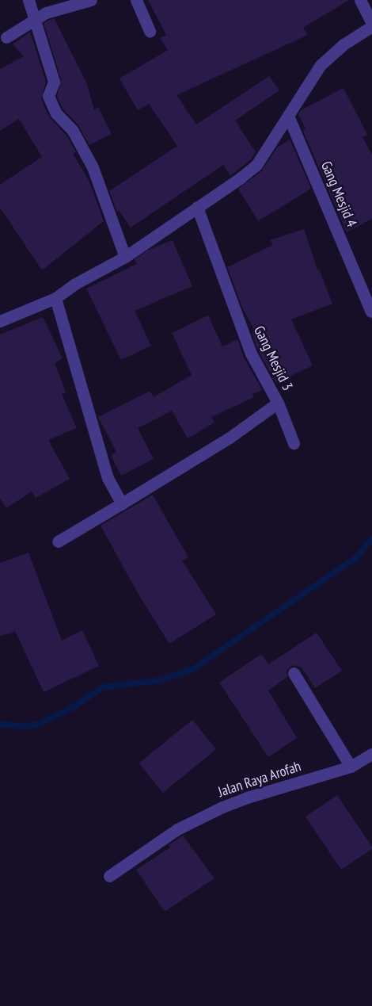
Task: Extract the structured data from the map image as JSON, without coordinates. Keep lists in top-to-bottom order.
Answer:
{
  "streets": {
    "street": ["Gang Mesjid 4", "Gang Mesjid 3", "Jalan Raya Arofah"]
  }
}
